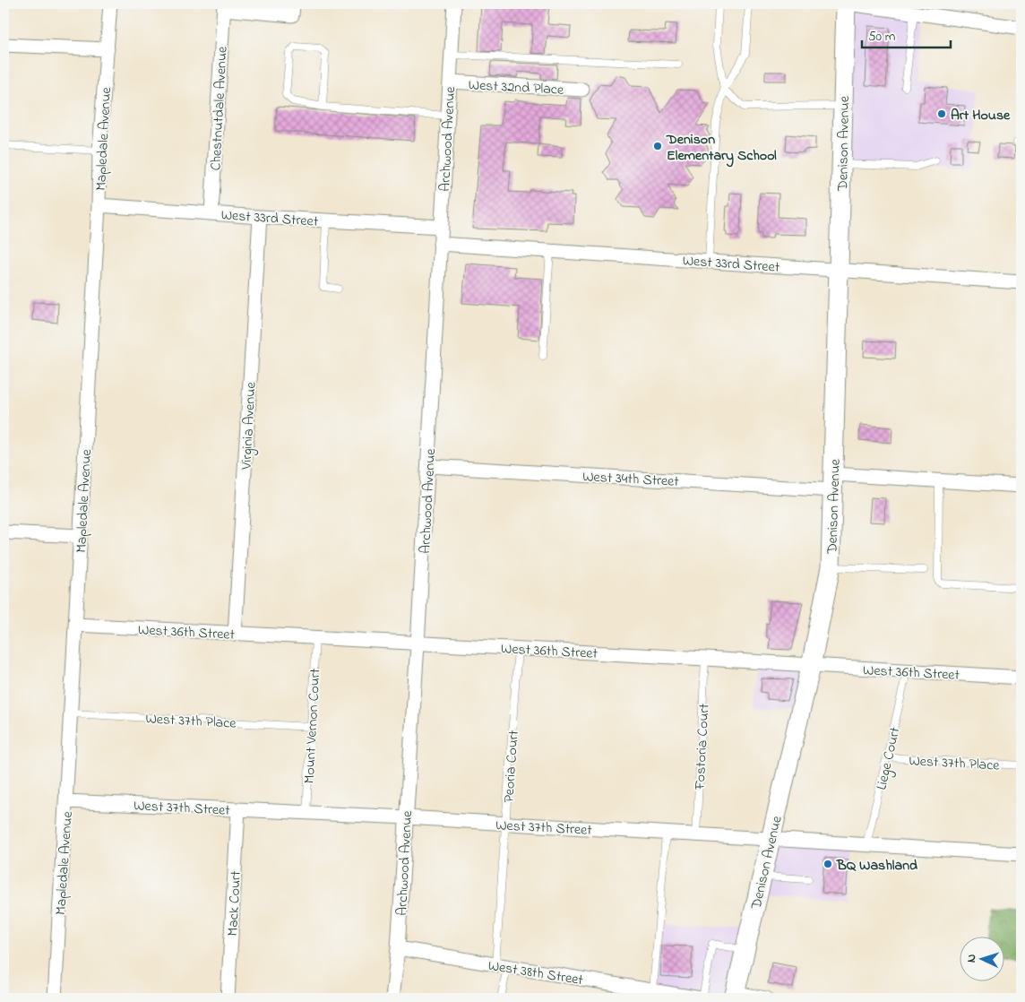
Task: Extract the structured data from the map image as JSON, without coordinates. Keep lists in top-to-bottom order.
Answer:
{
  "streets": {
    "main road": ["Denison Avenue"],
    "street": [
      "West 32nd Place",
      "Chestnutdale Avenue",
      "Mapledale Avenue",
      "Archwood Avenue",
      "West 33rd Street",
      "Virginia Avenue",
      "West 34th Street",
      "West 36th Street",
      "West 37th Street",
      "Mack Court",
      "West 38th Street"
    ],
    "lane": [
      "West 37th Place",
      "Mount Vernon Court",
      "Fostoria Court",
      "Liege Court",
      "Peoria Court"
    ]
  },
  "crossings": [
    ["West 32nd Place", "Archwood Avenue"],
    ["Chestnutdale Avenue", "West 33rd Street"],
    ["Mapledale Avenue", "West 33rd Street"],
    ["Mapledale Avenue", "West 36th Street"],
    ["Mapledale Avenue", "West 37th Place"],
    ["Mapledale Avenue", "West 37th Street"],
    ["Archwood Avenue", "West 33rd Street"],
    ["Archwood Avenue", "West 34th Street"],
    ["Archwood Avenue", "West 36th Street"],
    ["Archwood Avenue", "West 37th Street"],
    ["Archwood Avenue", "West 38th Street"],
    ["Denison Avenue", "West 33rd Street"],
    ["Denison Avenue", "West 34th Street"],
    ["Denison Avenue", "West 36th Street"],
    ["Denison Avenue", "West 37th Street"],
    ["West 33rd Street", "Virginia Avenue"],
    ["Virginia Avenue", "West 36th Street"],
    ["West 36th Street", "Mount Vernon Court"],
    ["West 36th Street", "Fostoria Court"],
    ["West 36th Street", "Liege Court"],
    ["West 36th Street", "Peoria Court"],
    ["West 37th Place", "Mount Vernon Court"],
    ["West 37th Place", "Liege Court"],
    ["Mount Vernon Court", "West 37th Street"],
    ["Fostoria Court", "West 37th Street"],
    ["Liege Court", "West 37th Street"],
    ["Peoria Court", "West 37th Street"],
    ["Peoria Court", "West 38th Street"],
    ["West 37th Street", "Mack Court"]
  ],
  "places": ["Art House", "Denison Elementary School", "BQ Washland"],
  "scale_bar": "50 m",
  "north": "left"
}
